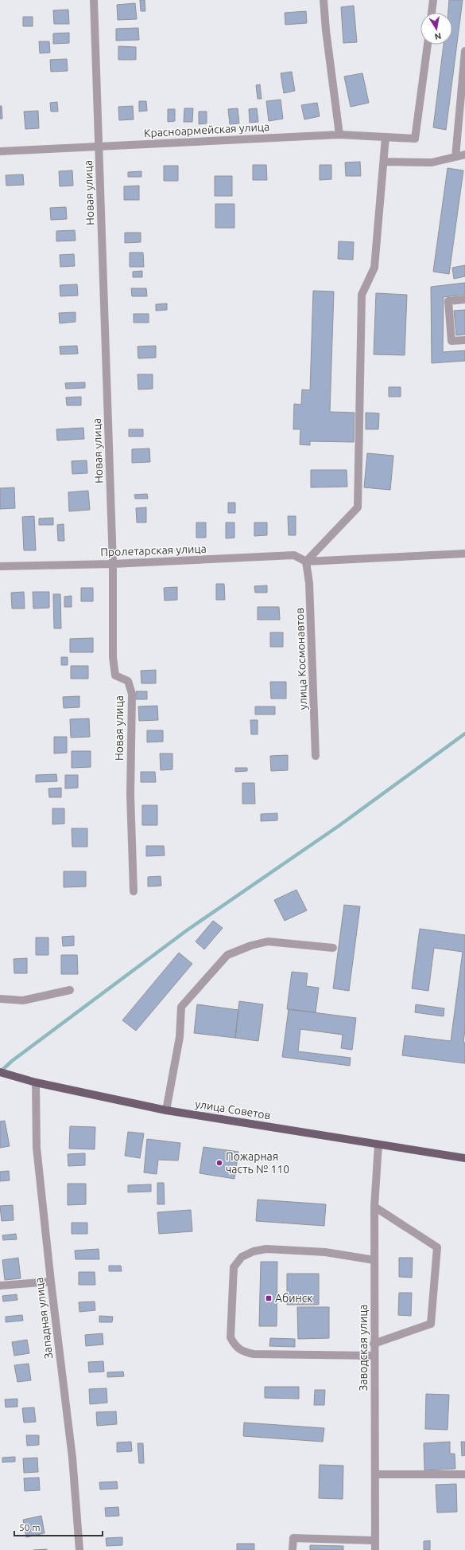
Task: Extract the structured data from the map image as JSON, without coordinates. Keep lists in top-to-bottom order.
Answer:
{
  "streets": {
    "main road": ["улица Советов"],
    "street": [
      "Красноармейская улица",
      "Новая улица",
      "Пролетарская улица",
      "улица Космонавтов",
      "Западная улица",
      "Заводская улица"
    ]
  },
  "crossings": [
    ["Красноармейская улица", "Новая улица"],
    ["Новая улица", "Пролетарская улица"],
    ["Пролетарская улица", "улица Космонавтов"],
    ["улица Советов", "Западная улица"],
    ["улица Советов", "Заводская улица"]
  ],
  "places": {
    "other": ["Пожарная часть № 110"],
    "transit": ["Абинск"]
  },
  "scale_bar": "50 m",
  "north": "bottom"
}
